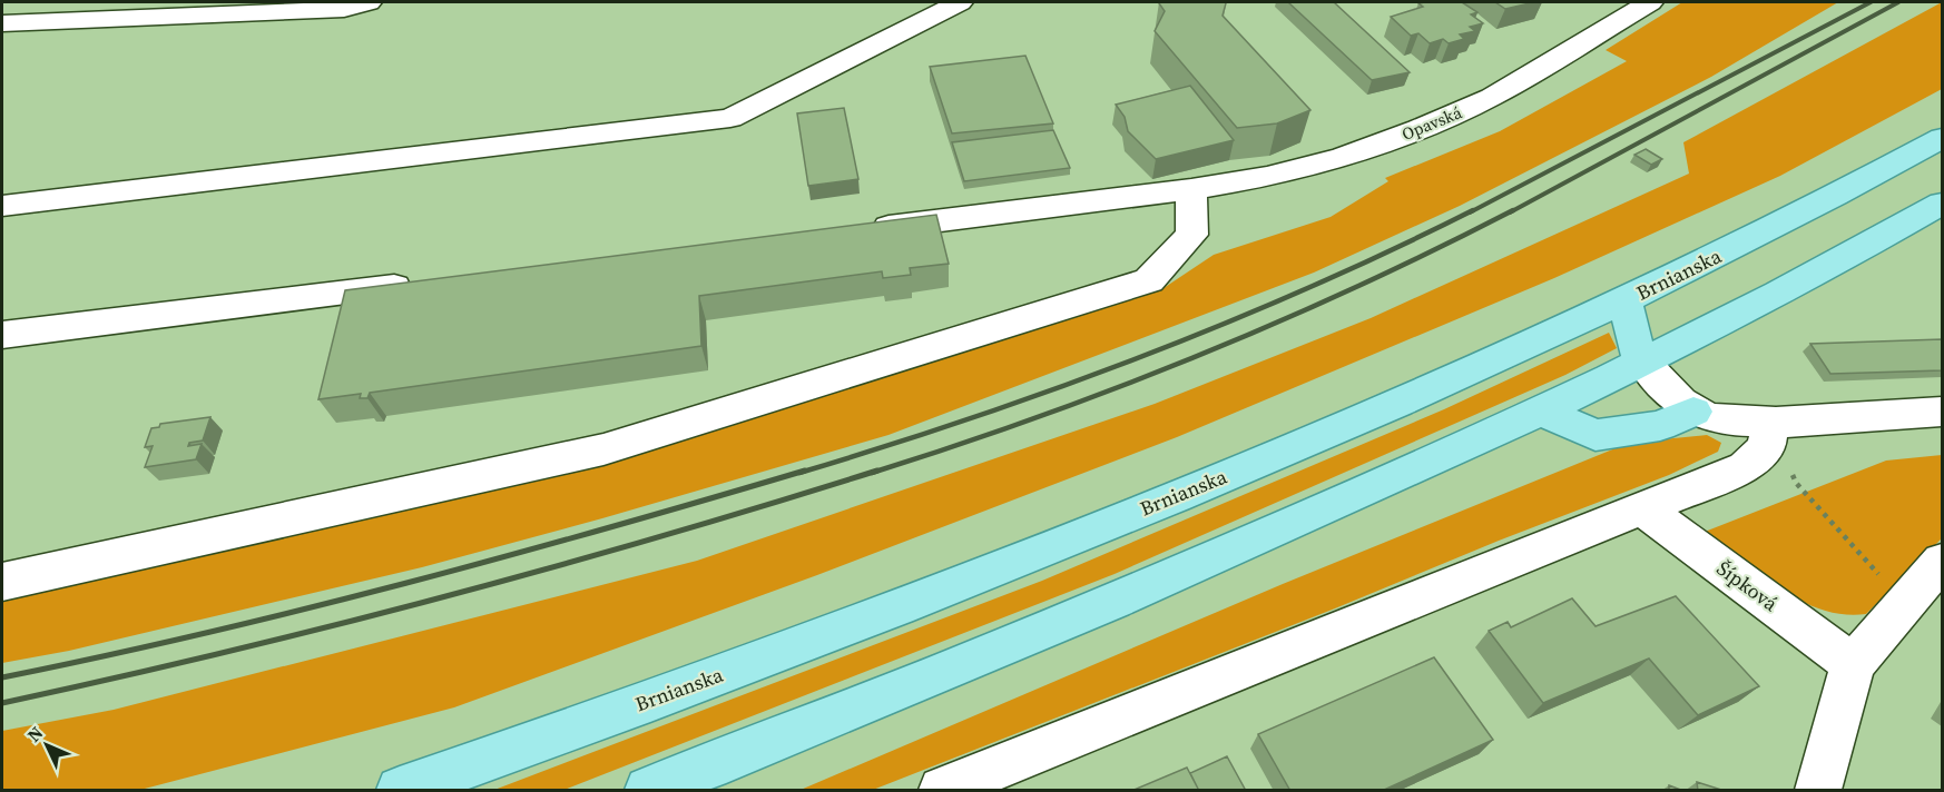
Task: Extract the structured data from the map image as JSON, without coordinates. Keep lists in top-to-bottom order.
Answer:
{
  "streets": {
    "main road": ["Brnianska"],
    "street": ["Opavská", "Šípková"]
  },
  "north": "top left"
}
